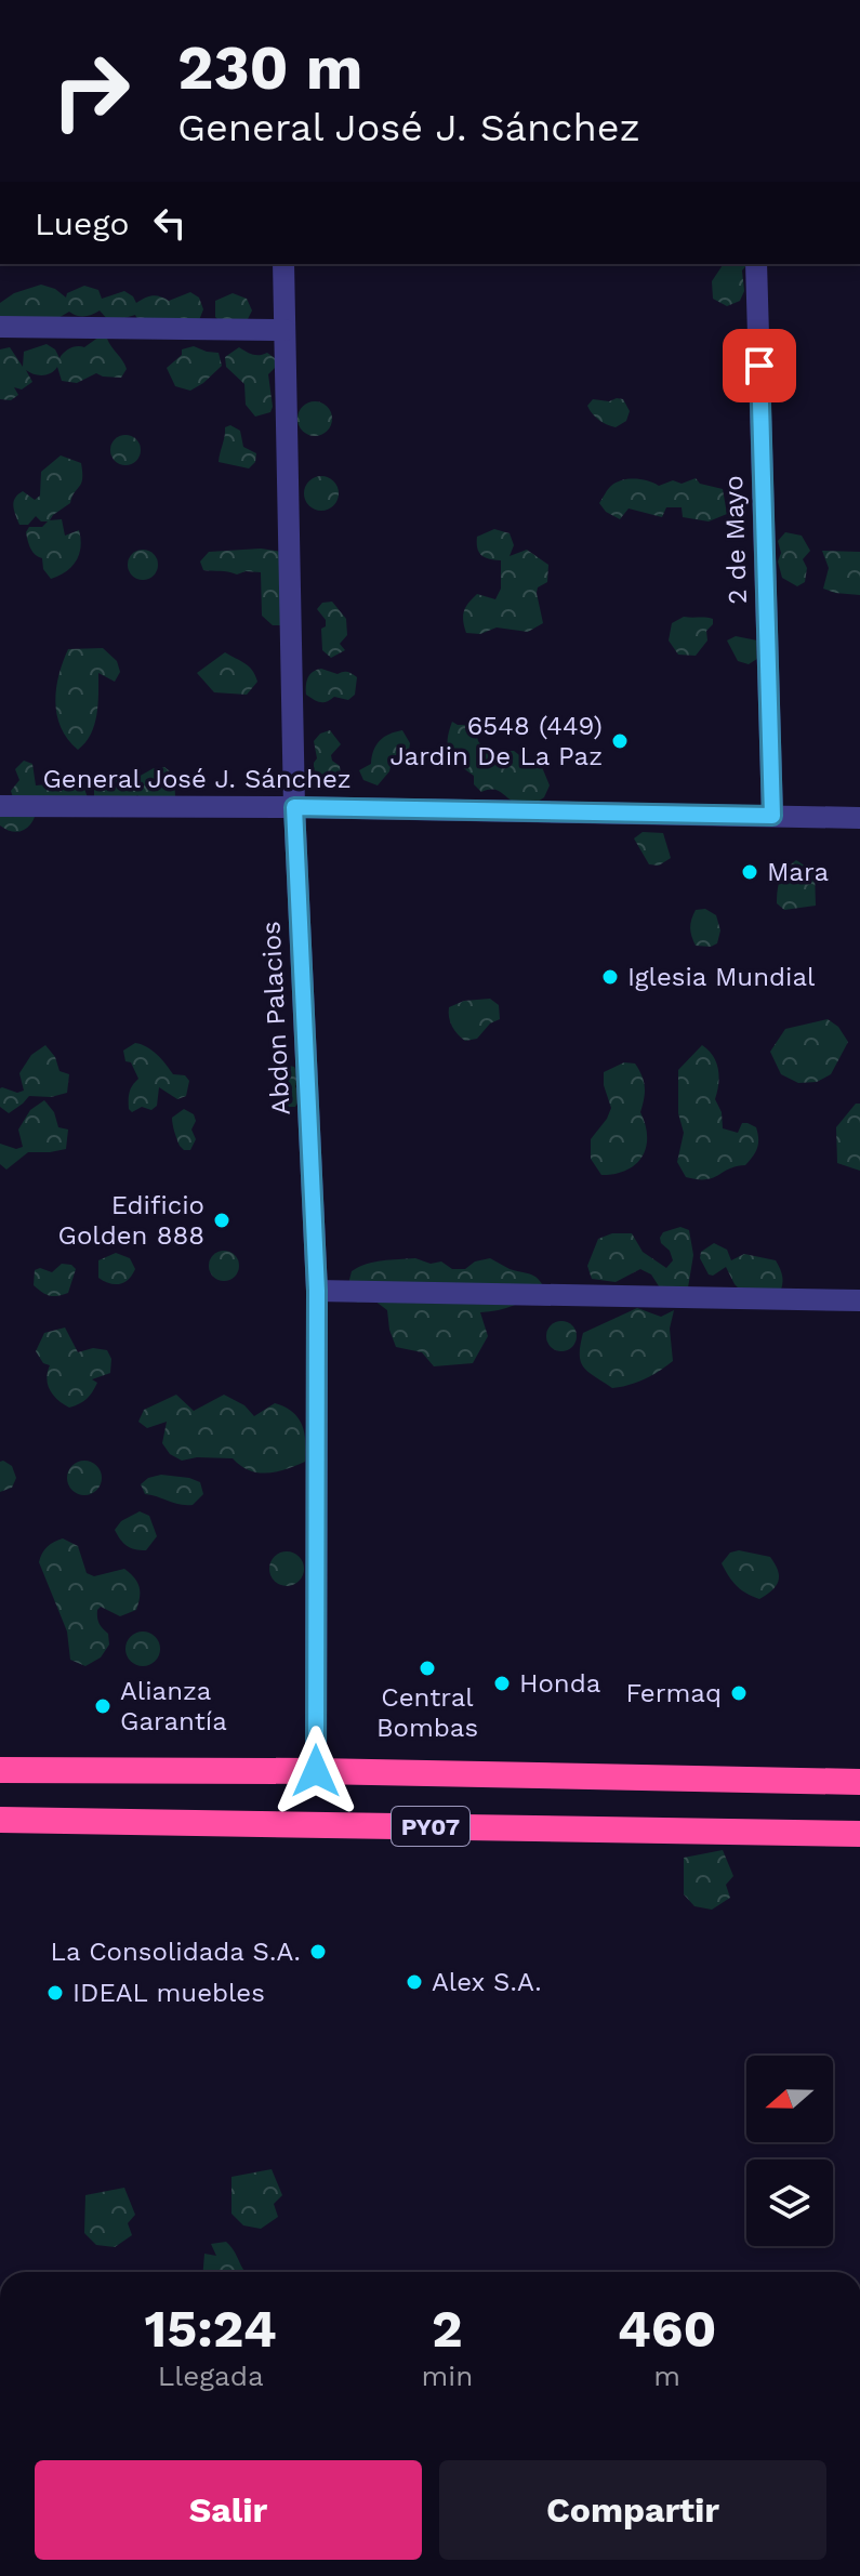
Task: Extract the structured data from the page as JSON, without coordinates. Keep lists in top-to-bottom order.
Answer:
{
  "streets": {
    "highway": ["PY07"],
    "street": ["2 de Mayo", "General José J. Sánchez", "Abdon Palacios"]
  },
  "crossings": [
    ["2 de Mayo", "General José J. Sánchez"],
    ["General José J. Sánchez", "Abdon Palacios"],
    ["Abdon Palacios", "PY07"]
  ],
  "places": [
    "6548 (449) Jardin De La Paz",
    "Mara",
    "Iglesia Mundial",
    "Edificio Golden 888",
    "Central Bombas",
    "Honda",
    "Fermaq",
    "Alianza Garantía",
    "La Consolidada S.A.",
    "Alex S.A.",
    "IDEAL muebles"
  ],
  "north": "left",
  "page": {
    "turn": ["230 m", "General José J. Sánchez"],
    "then": "Luego",
    "eta": [
      "15:24",
      "Llegada",
      "2",
      "min",
      "460",
      "m"
    ],
    "buttons": ["Salir", "Compartir"]
  }
}
